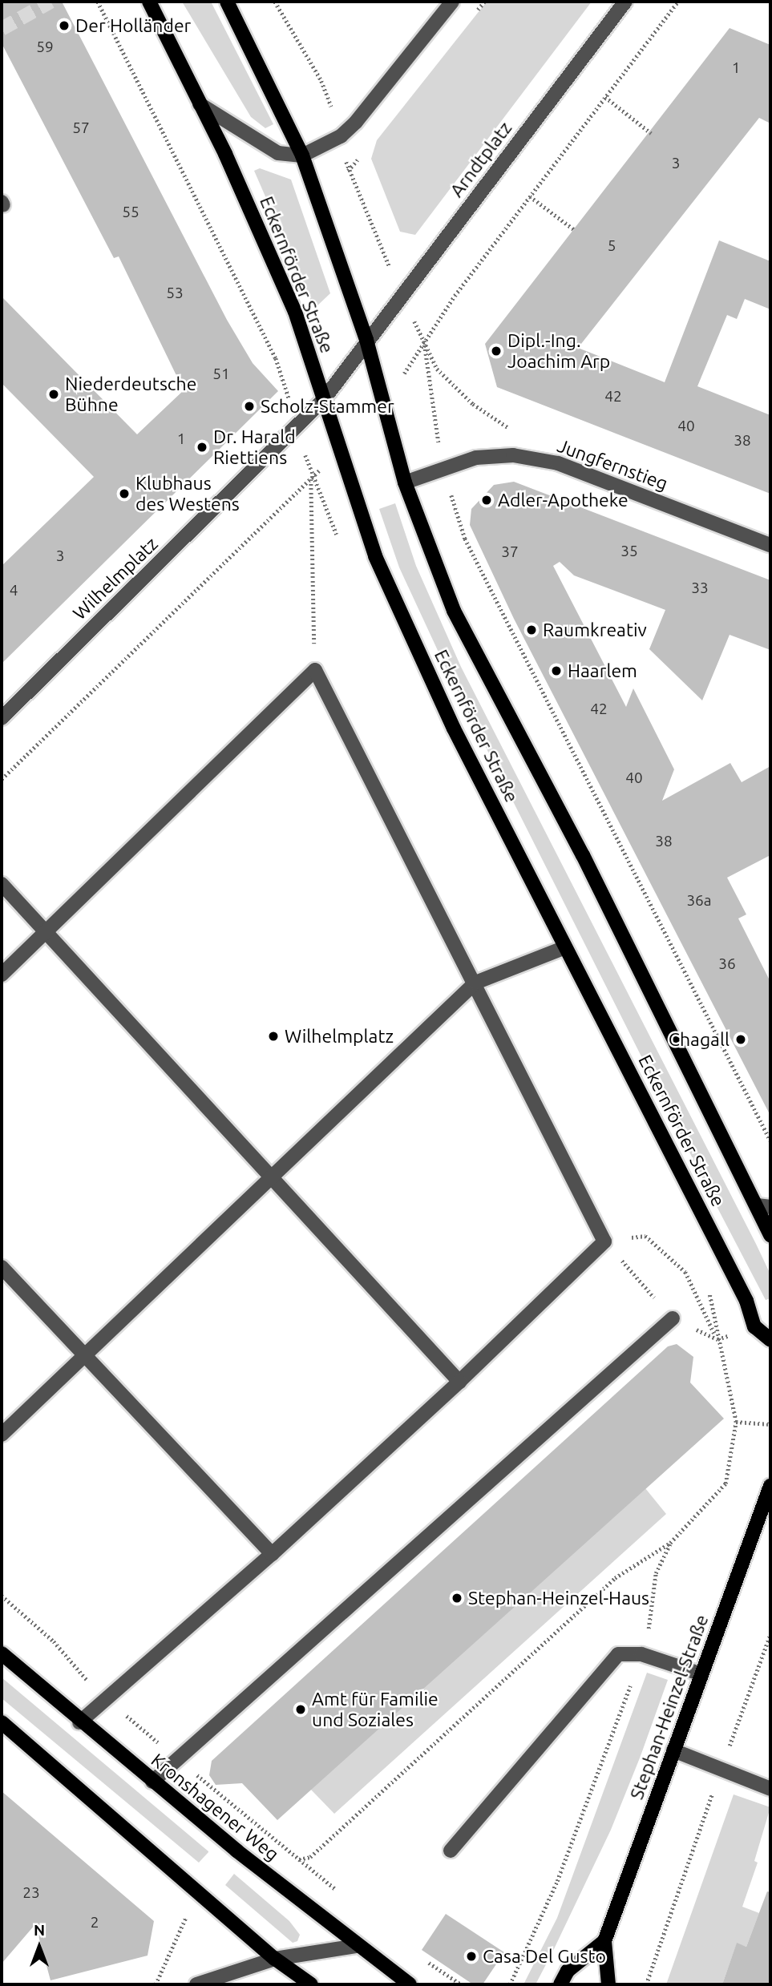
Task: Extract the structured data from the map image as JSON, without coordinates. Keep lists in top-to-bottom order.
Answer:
{
  "streets": {
    "main road": ["Eckernförder Straße", "Stephan-Heinzel-Straße", "Kronshagener Weg"],
    "street": ["Arndtplatz", "Jungfernstieg", "Wilhelmplatz"]
  },
  "crossings": [
    ["Arndtplatz", "Eckernförder Straße"],
    ["Arndtplatz", "Wilhelmplatz"],
    ["Eckernförder Straße", "Jungfernstieg"],
    ["Eckernförder Straße", "Wilhelmplatz"]
  ],
  "places": [
    "Der Holländer",
    "Dipl.-Ing. Joachim Arp",
    "Niederdeutsche Bühne",
    "Scholz-Stammer",
    "Dr. Harald Riettiens",
    "Klubhaus des Westens",
    "Adler-Apotheke",
    "Raumkreativ",
    "Haarlem",
    "Wilhelmplatz",
    "Chagall",
    "Stephan-Heinzel-Haus",
    "Amt für Familie und Soziales",
    "Casa Del Gusto"
  ],
  "house_numbers": [
    "59",
    "1",
    "57",
    "3",
    "55",
    "5",
    "53",
    "51",
    "42",
    "40",
    "1",
    "38",
    "35",
    "37",
    "3",
    "33",
    "4",
    "42",
    "40",
    "38",
    "36a",
    "36",
    "23",
    "2"
  ],
  "north": "top"
}
